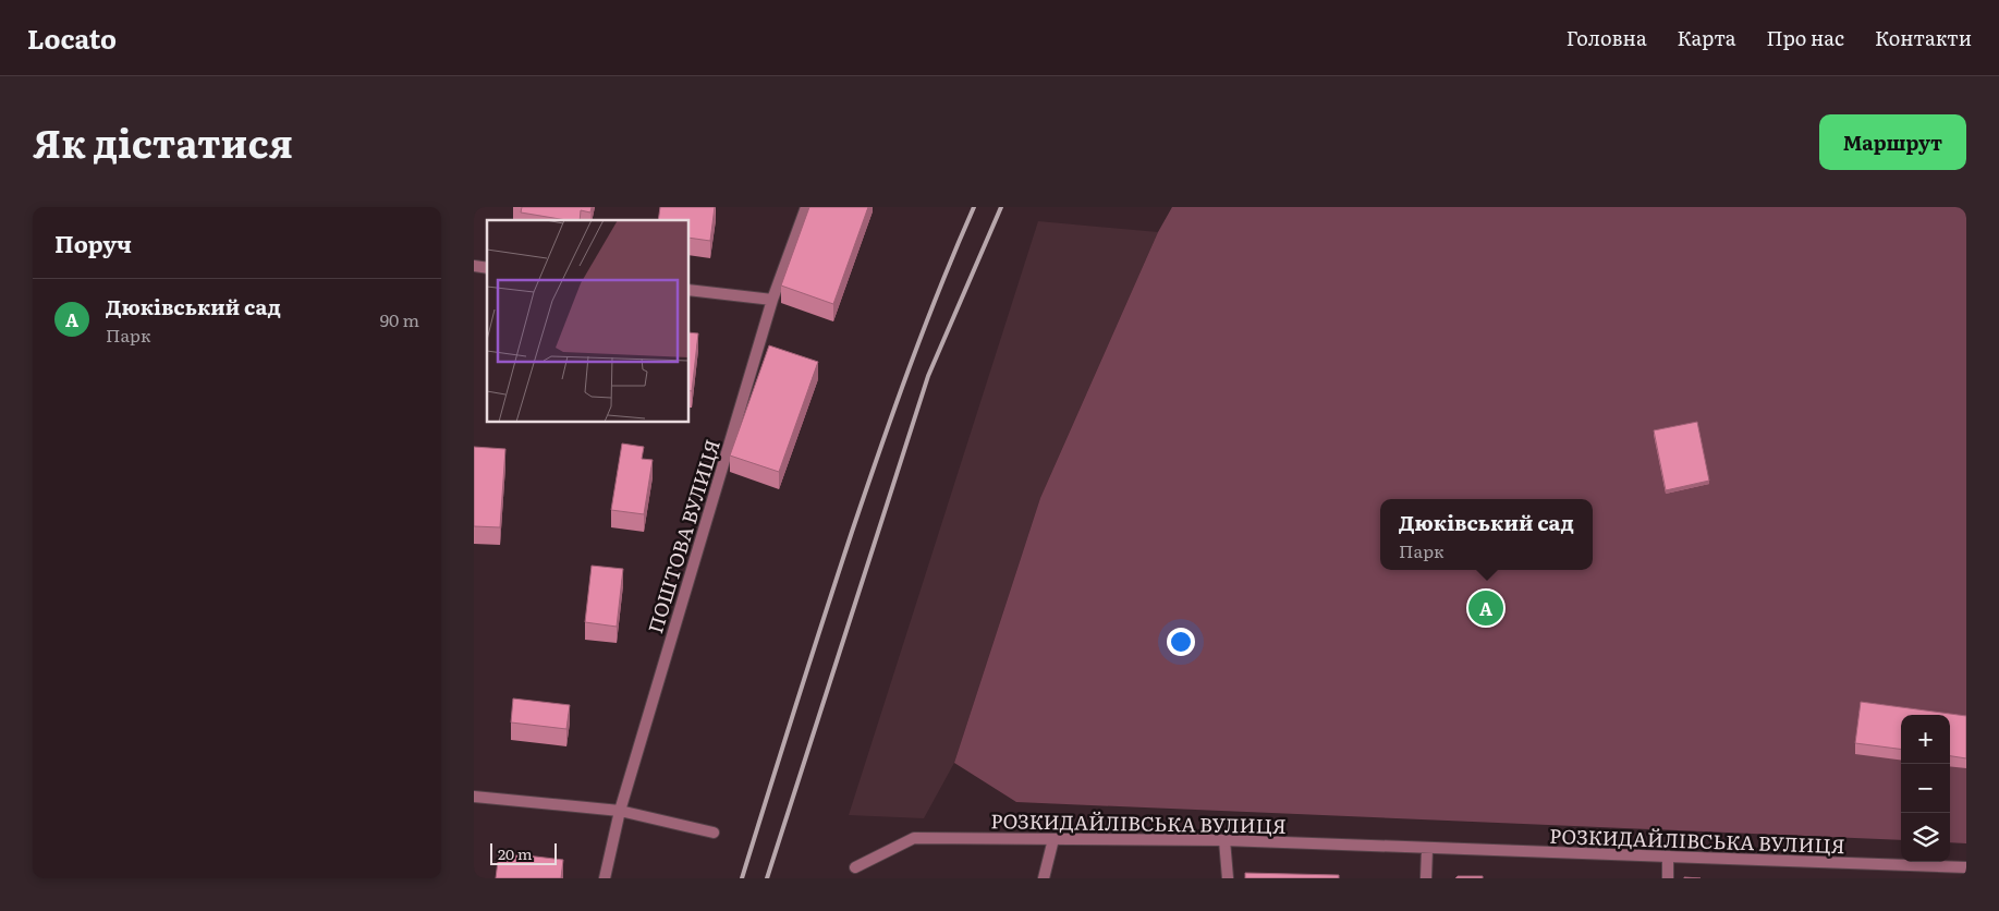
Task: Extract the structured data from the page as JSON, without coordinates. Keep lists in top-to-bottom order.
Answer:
{
  "streets": {
    "street": ["ПОШТОВА ВУЛИЦЯ", "РОЗКИДАЙЛІВСЬКА ВУЛИЦЯ"]
  },
  "scale_bar": "20 m",
  "page": {
    "header": "Locato",
    "nav": [
      "Головна",
      "Карта",
      "Про нас",
      "Контакти"
    ],
    "title": "Як дістатися",
    "buttons": "Маршрут",
    "heading": "Поруч",
    "list": [
      {
        "mark": "A",
        "name": "Дюківський сад",
        "note": "Парк",
        "value": "90 m"
      }
    ],
    "popup": ["Дюківський сад", "Парк"],
    "pins": "A",
    "map_buttons": ["+", "−"],
    "scale": "20 m"
  }
}
